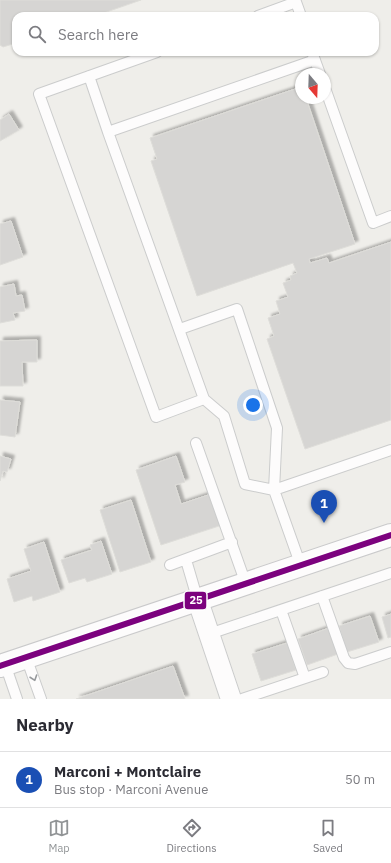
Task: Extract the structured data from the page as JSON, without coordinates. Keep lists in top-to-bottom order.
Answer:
{
  "lines": ["transit line 25"],
  "north": "bottom",
  "page": {
    "search": "Search here",
    "pins": "1",
    "heading": "Nearby",
    "list": [
      {
        "mark": "1",
        "name": "Marconi + Montclaire",
        "note": "Bus stop · Marconi Avenue",
        "value": "50 m"
      }
    ],
    "nav": ["Map", "Directions", "Saved"]
  }
}
